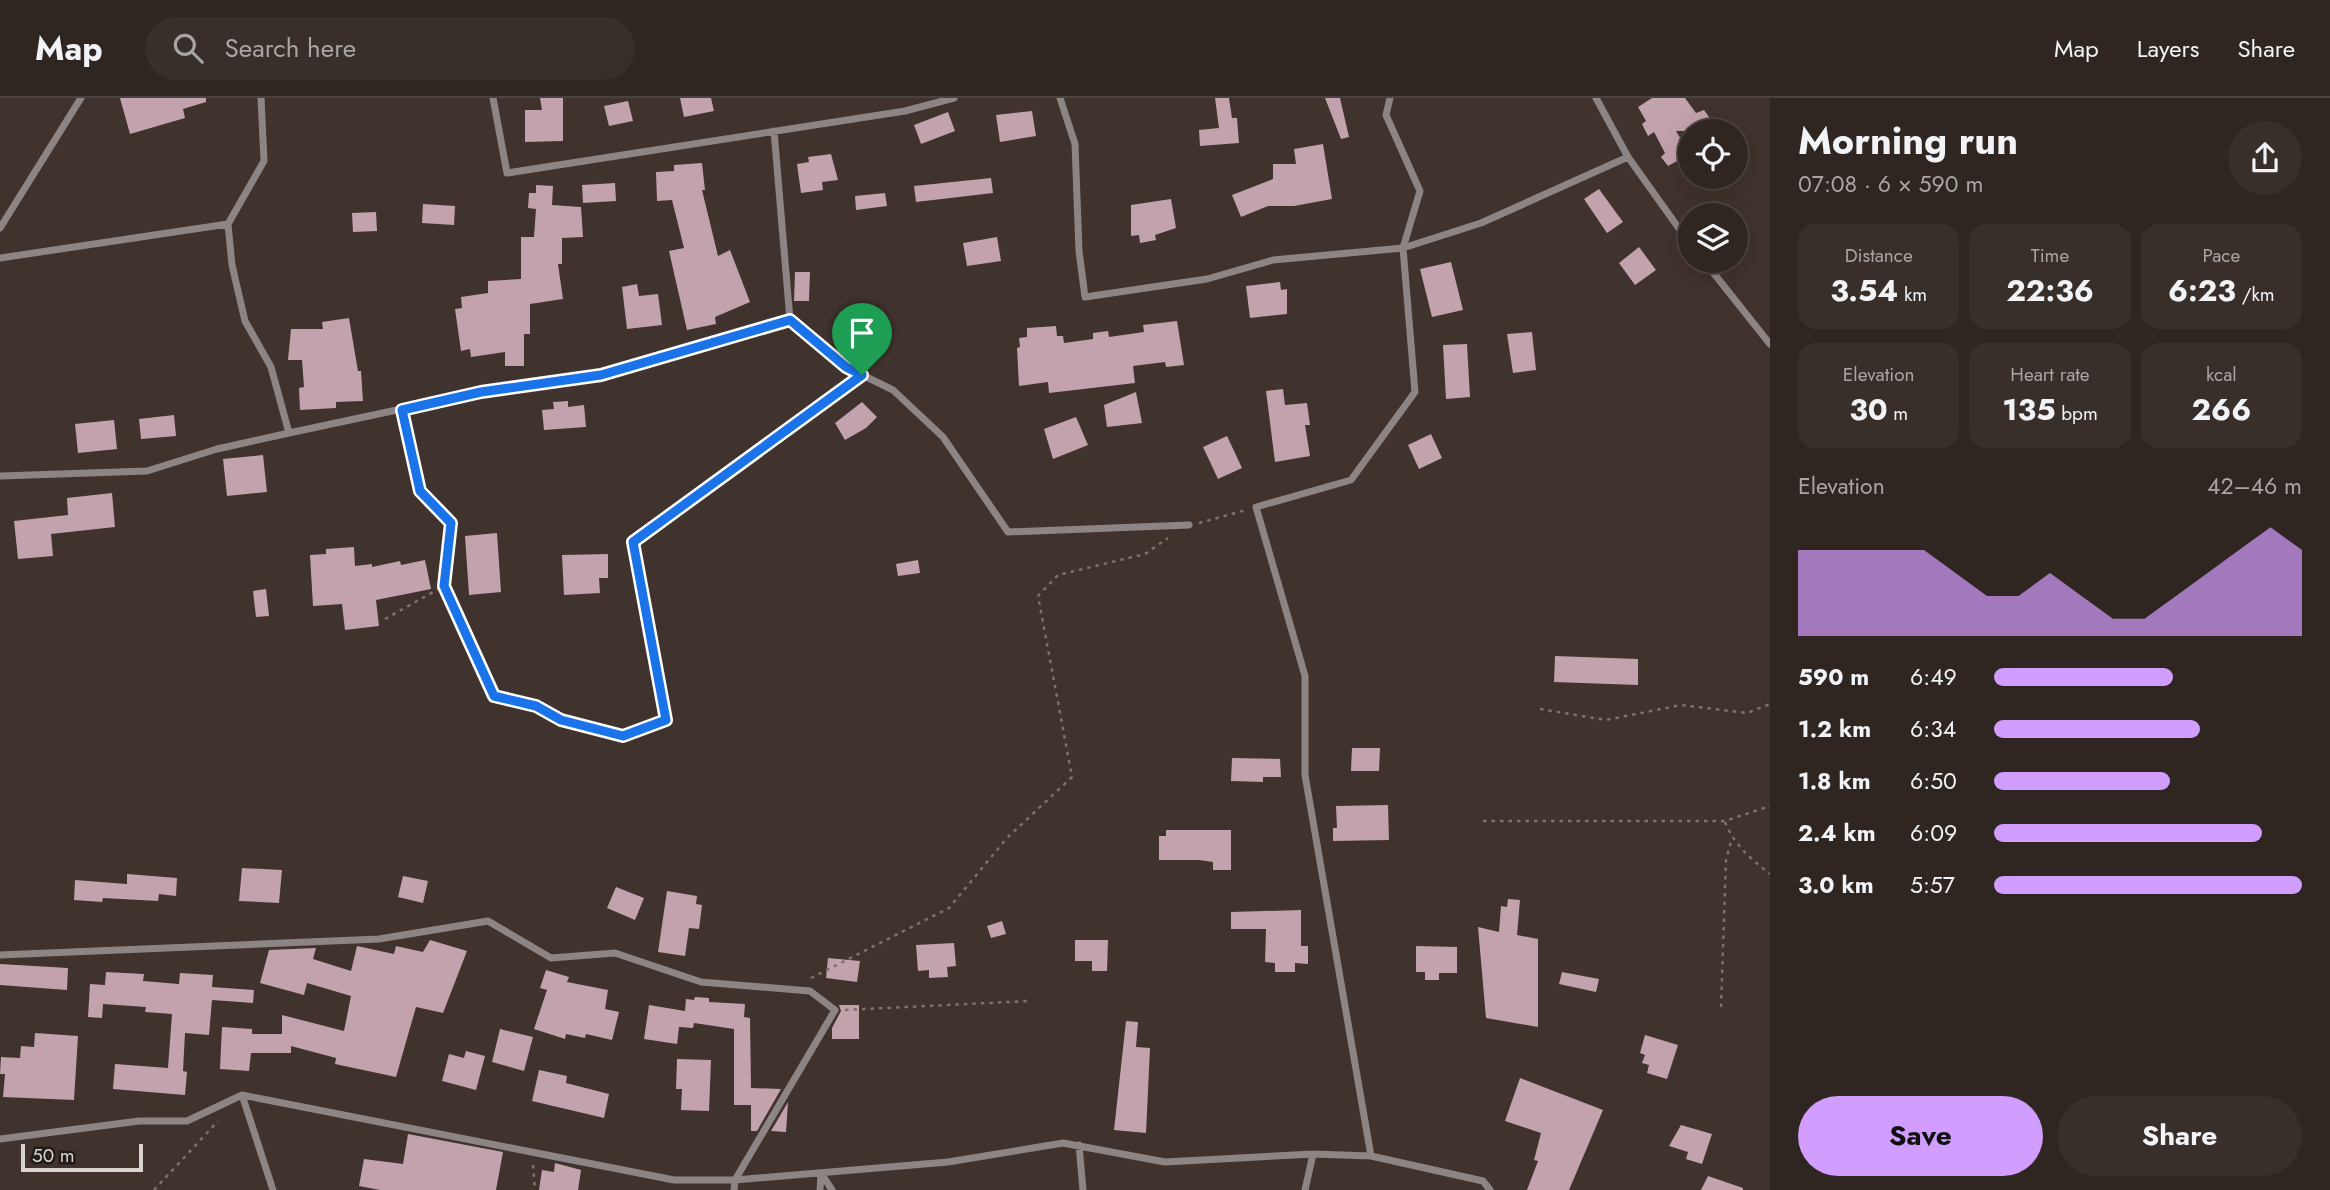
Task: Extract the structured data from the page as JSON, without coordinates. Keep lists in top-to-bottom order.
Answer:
{
  "scale_bar": "50 m",
  "page": {
    "header": "Map",
    "search": "Search here",
    "nav": ["Map", "Layers", "Share"],
    "heading": ["Morning run", "07:08 · 6 × 590 m"],
    "stats": [
      ["Distance", "3.54 km"],
      ["Time", "22:36"],
      ["Pace", "6:23 /km"],
      ["Elevation", "30 m"],
      ["Heart rate", "135 bpm"],
      ["kcal", "266"]
    ],
    "chart": ["Elevation", "42–46 m"],
    "list": [
      {
        "name": "590 m",
        "note": "6:49"
      },
      {
        "name": "1.2 km",
        "note": "6:34"
      },
      {
        "name": "1.8 km",
        "note": "6:50"
      },
      {
        "name": "2.4 km",
        "note": "6:09"
      },
      {
        "name": "3.0 km",
        "note": "5:57"
      }
    ],
    "buttons": ["Save", "Share"],
    "scale": "50 m"
  }
}
